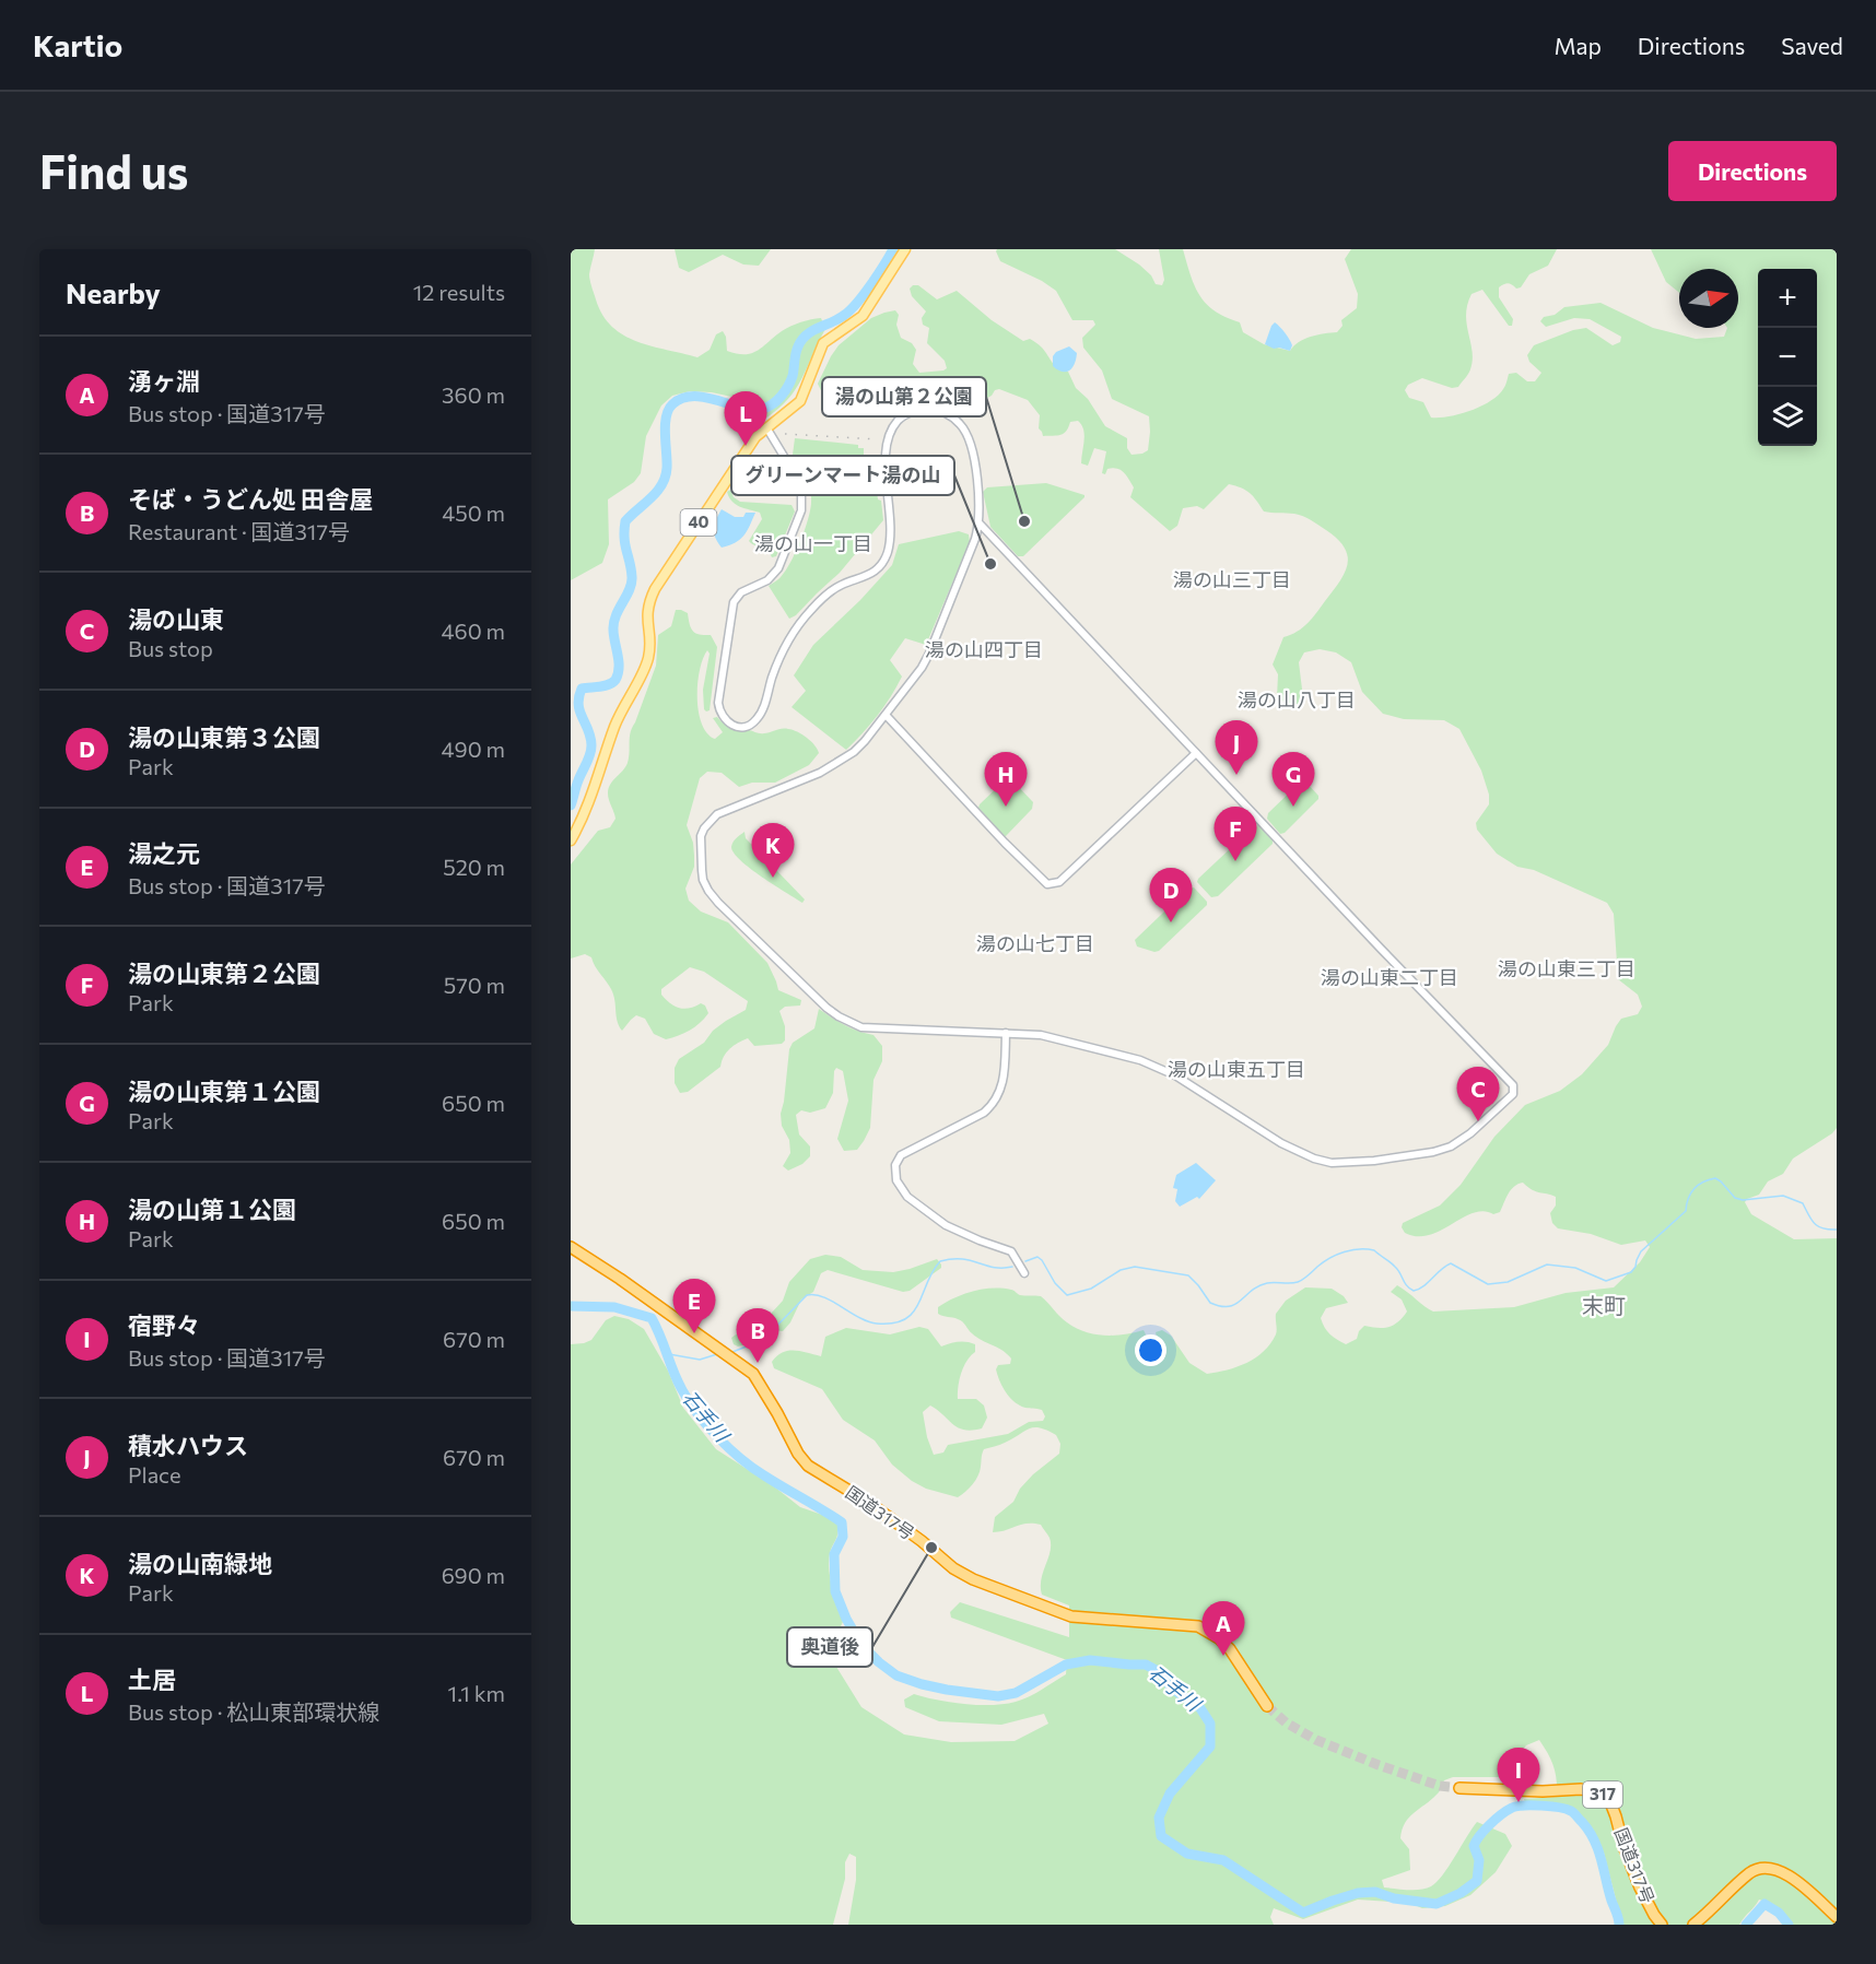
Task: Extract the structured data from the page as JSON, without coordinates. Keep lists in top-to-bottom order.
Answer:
{
  "streets": {
    "highway": ["国道317号", "317"],
    "main road": ["40"]
  },
  "districts": [
    "湯の山一丁目",
    "湯の山三丁目",
    "湯の山四丁目",
    "湯の山八丁目",
    "湯の山七丁目",
    "湯の山東三丁目",
    "湯の山東二丁目",
    "湯の山東五丁目",
    "末町"
  ],
  "water": ["石手川"],
  "places": ["湯の山第２公園", "グリーンマート湯の山", "奥道後"],
  "north": "right",
  "page": {
    "header": "Kartio",
    "nav": ["Map", "Directions", "Saved"],
    "buttons": "Directions",
    "title": "Find us",
    "heading": ["Nearby", "12 results"],
    "map_buttons": ["+", "−"],
    "list": [
      {
        "mark": "A",
        "name": "湧ヶ淵",
        "note": "Bus stop · 国道317号",
        "value": "360 m"
      },
      {
        "mark": "B",
        "name": "そば・うどん処 田舎屋",
        "note": "Restaurant · 国道317号",
        "value": "450 m"
      },
      {
        "mark": "C",
        "name": "湯の山東",
        "note": "Bus stop",
        "value": "460 m"
      },
      {
        "mark": "D",
        "name": "湯の山東第３公園",
        "note": "Park",
        "value": "490 m"
      },
      {
        "mark": "E",
        "name": "湯之元",
        "note": "Bus stop · 国道317号",
        "value": "520 m"
      },
      {
        "mark": "F",
        "name": "湯の山東第２公園",
        "note": "Park",
        "value": "570 m"
      },
      {
        "mark": "G",
        "name": "湯の山東第１公園",
        "note": "Park",
        "value": "650 m"
      },
      {
        "mark": "H",
        "name": "湯の山第１公園",
        "note": "Park",
        "value": "650 m"
      },
      {
        "mark": "I",
        "name": "宿野々",
        "note": "Bus stop · 国道317号",
        "value": "670 m"
      },
      {
        "mark": "J",
        "name": "積水ハウス",
        "note": "Place",
        "value": "670 m"
      },
      {
        "mark": "K",
        "name": "湯の山南緑地",
        "note": "Park",
        "value": "690 m"
      },
      {
        "mark": "L",
        "name": "土居",
        "note": "Bus stop · 松山東部環状線",
        "value": "1.1 km"
      }
    ],
    "pins": [
      "L",
      "J",
      "G",
      "H",
      "F",
      "K",
      "D",
      "C",
      "E",
      "B",
      "A",
      "I"
    ]
  }
}
